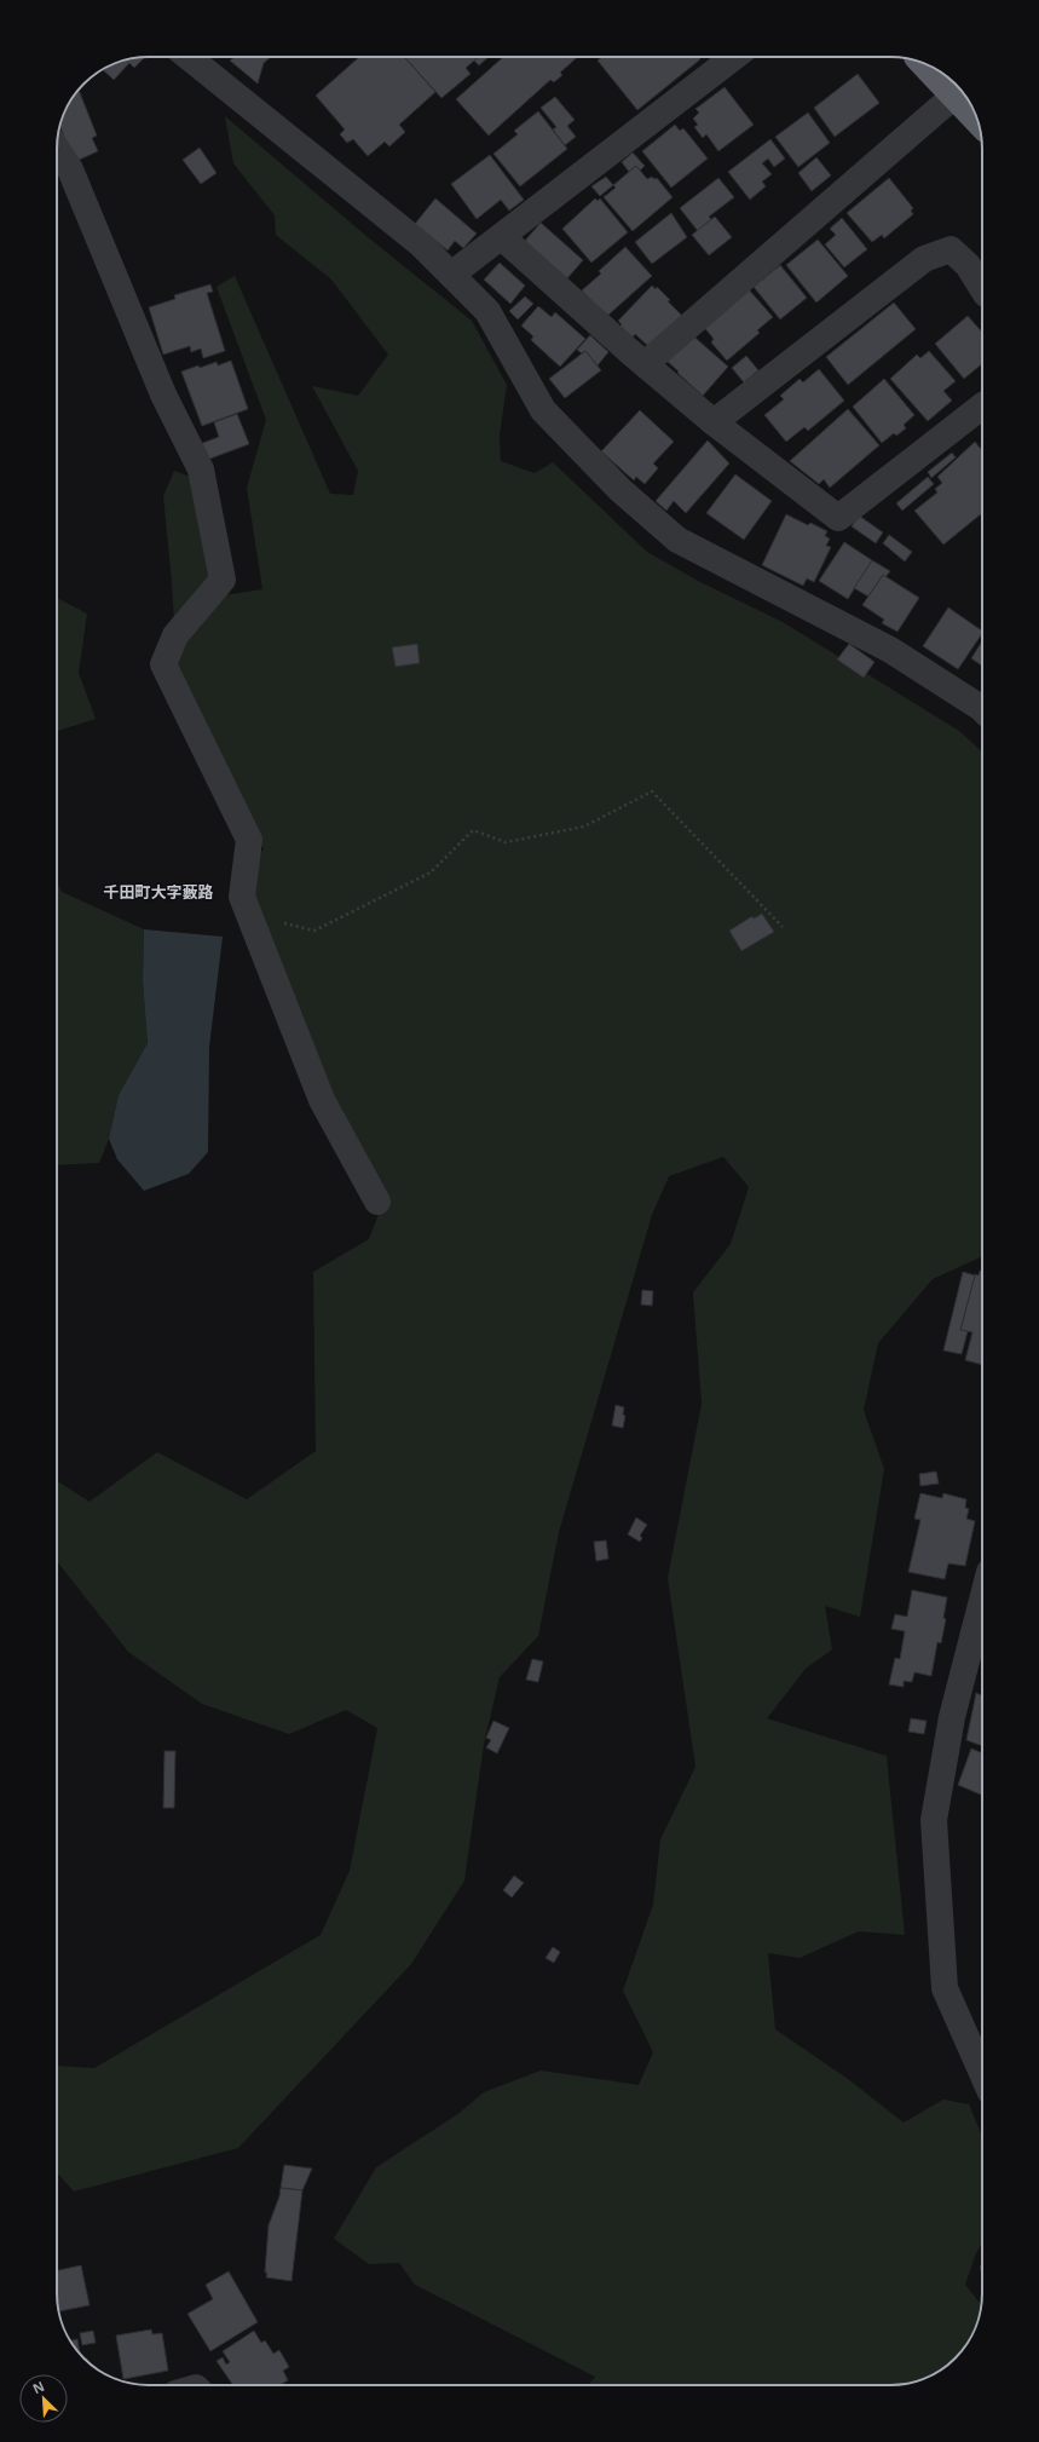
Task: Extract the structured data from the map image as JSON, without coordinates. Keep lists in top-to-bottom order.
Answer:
{
  "districts": ["千田町大字藪路"],
  "north": "top left"
}
